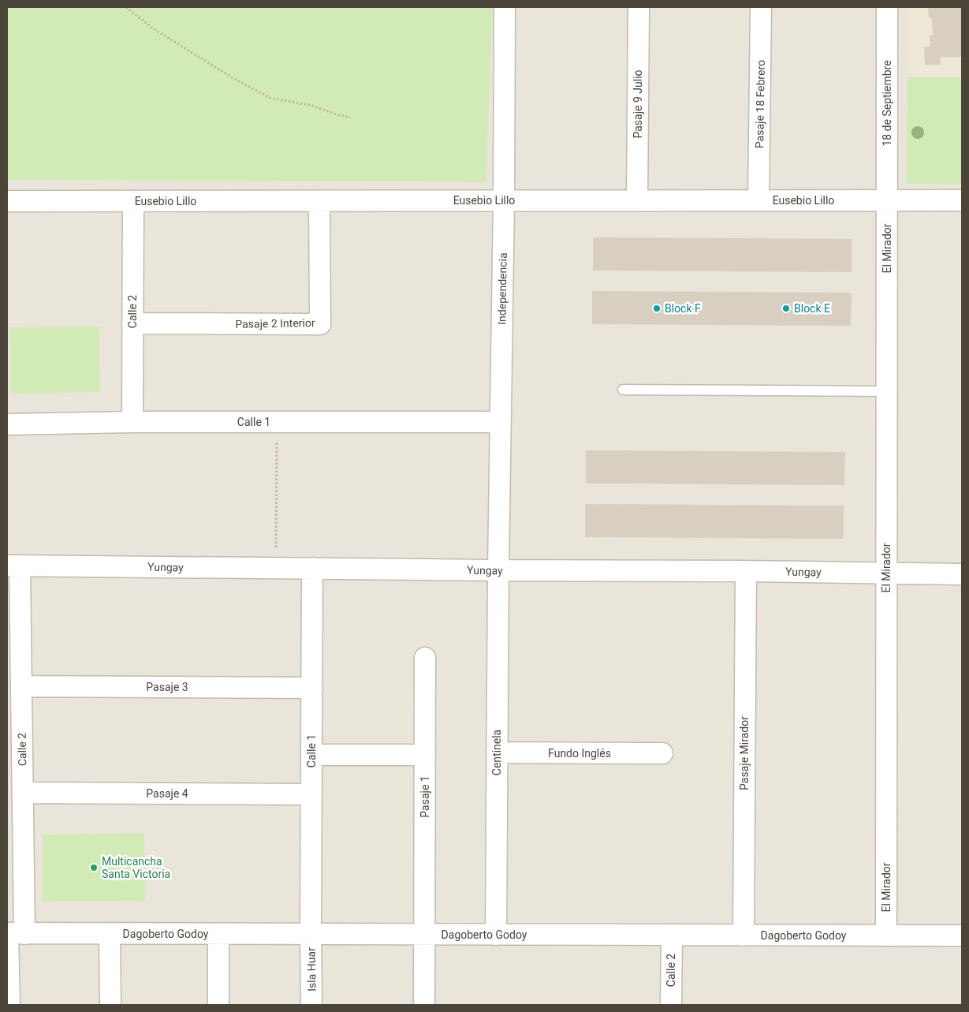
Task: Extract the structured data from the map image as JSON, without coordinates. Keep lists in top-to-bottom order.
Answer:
{
  "streets": {
    "street": [
      "18 de Septiembre",
      "Pasaje 9 Julio",
      "Pasaje 18 Febrero",
      "Eusebio Lillo",
      "El Mirador",
      "Independencia",
      "Calle 2",
      "Pasaje 2 Interior",
      "Calle 1",
      "Yungay",
      "Pasaje 3",
      "Centinela",
      "Fundo Inglés",
      "Pasaje Mirador",
      "Pasaje 4",
      "Pasaje 1",
      "Dagoberto Godoy",
      "Isla Huar"
    ]
  },
  "crossings": [
    ["18 de Septiembre", "Eusebio Lillo"],
    ["18 de Septiembre", "El Mirador"],
    ["Pasaje 9 Julio", "Eusebio Lillo"],
    ["Pasaje 18 Febrero", "Eusebio Lillo"],
    ["Eusebio Lillo", "El Mirador"],
    ["Eusebio Lillo", "Independencia"],
    ["Eusebio Lillo", "Calle 2"],
    ["Eusebio Lillo", "Pasaje 2 Interior"],
    ["El Mirador", "Yungay"],
    ["El Mirador", "Dagoberto Godoy"],
    ["Independencia", "Calle 1"],
    ["Independencia", "Yungay"],
    ["Independencia", "Centinela"],
    ["Calle 2", "Pasaje 2 Interior"],
    ["Calle 2", "Calle 1"],
    ["Calle 2", "Yungay"],
    ["Calle 2", "Pasaje 3"],
    ["Calle 2", "Pasaje 4"],
    ["Calle 2", "Dagoberto Godoy"],
    ["Calle 1", "Yungay"],
    ["Calle 1", "Pasaje 3"],
    ["Calle 1", "Pasaje 4"],
    ["Calle 1", "Dagoberto Godoy"],
    ["Calle 1", "Isla Huar"],
    ["Yungay", "Centinela"],
    ["Yungay", "Pasaje Mirador"],
    ["Centinela", "Fundo Inglés"],
    ["Centinela", "Dagoberto Godoy"],
    ["Pasaje Mirador", "Dagoberto Godoy"],
    ["Pasaje 1", "Dagoberto Godoy"],
    ["Dagoberto Godoy", "Isla Huar"]
  ],
  "places": ["Block F", "Block E", "Multicancha Santa Victoria"]
}
